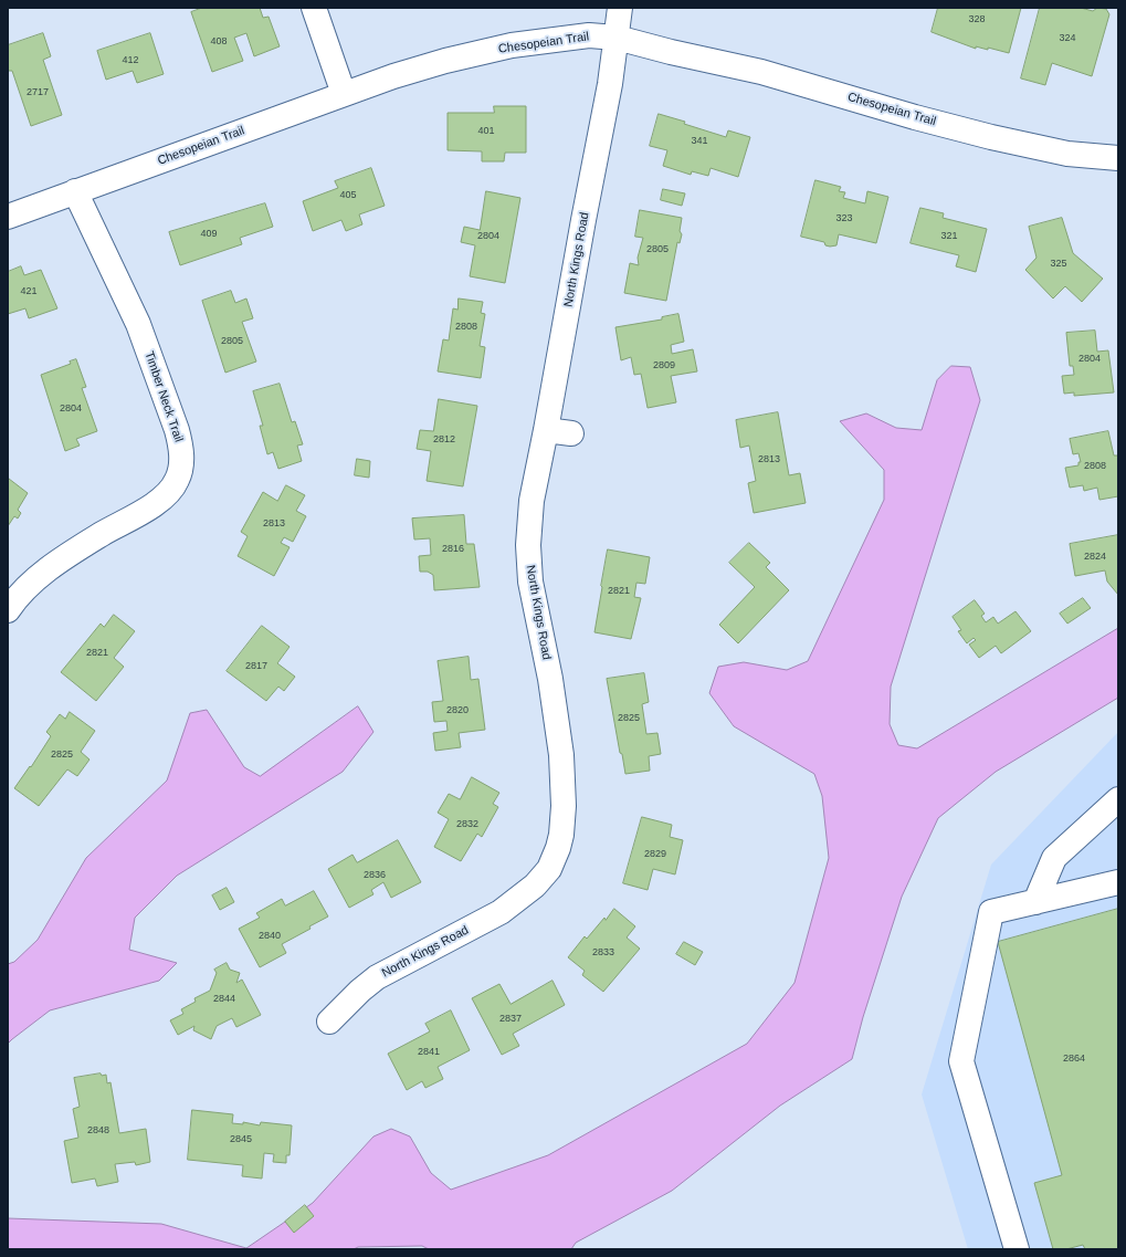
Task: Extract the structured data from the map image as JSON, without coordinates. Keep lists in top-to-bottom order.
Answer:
{
  "streets": {
    "street": ["Chesopeian Trail", "North Kings Road", "Timber Neck Trail"]
  },
  "crossings": [
    ["Chesopeian Trail", "North Kings Road"],
    ["Chesopeian Trail", "Timber Neck Trail"]
  ],
  "house_numbers": [
    "328",
    "324",
    "408",
    "412",
    "2717",
    "401",
    "341",
    "405",
    "323",
    "409",
    "2804",
    "321",
    "2805",
    "325",
    "421",
    "2808",
    "2805",
    "2804",
    "2809",
    "2804",
    "2812",
    "2813",
    "2808",
    "2813",
    "2816",
    "2824",
    "2821",
    "2821",
    "2817",
    "2820",
    "2825",
    "2825",
    "2832",
    "2829",
    "2836",
    "2840",
    "2833",
    "2844",
    "2837",
    "2841",
    "2864",
    "2848",
    "2845"
  ]
}
